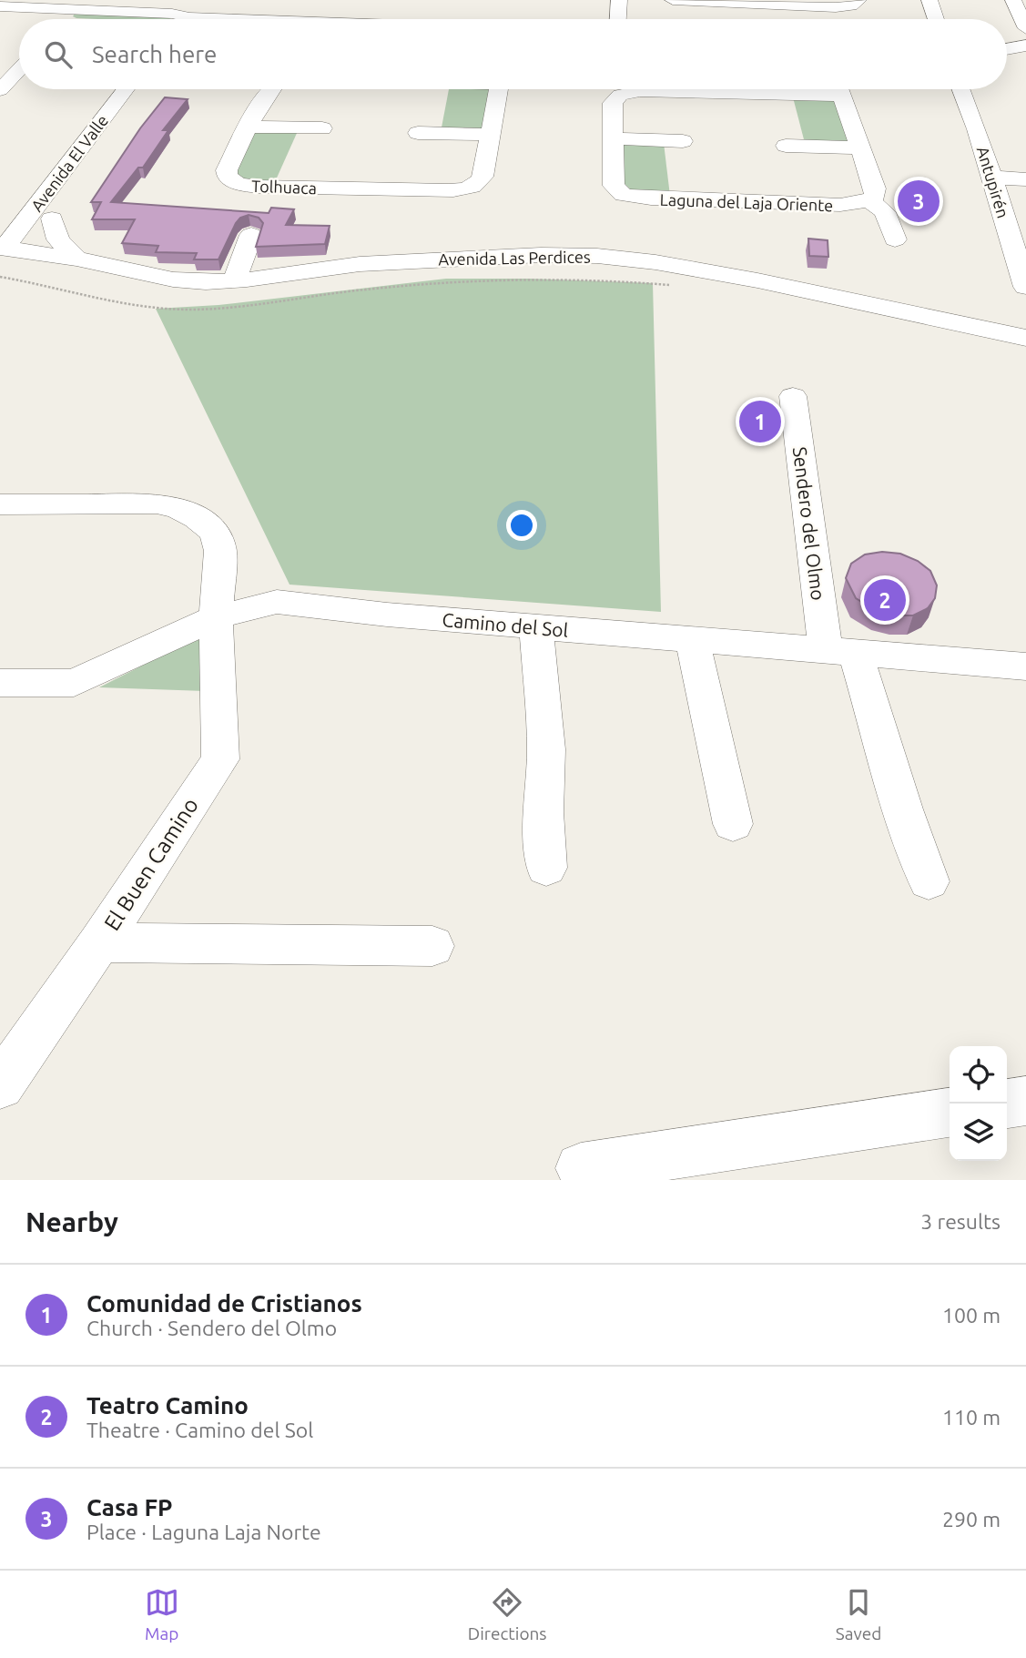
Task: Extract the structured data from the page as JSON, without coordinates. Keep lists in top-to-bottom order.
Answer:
{
  "streets": {
    "street": [
      "Avenida El Valle",
      "Antupirén",
      "Tolhuaca",
      "Laguna del Laja Oriente",
      "Avenida Las Perdices",
      "Sendero del Olmo",
      "Camino del Sol",
      "El Buen Camino"
    ]
  },
  "crossings": [
    ["Avenida El Valle", "Avenida Las Perdices"],
    ["Sendero del Olmo", "Camino del Sol"],
    ["Camino del Sol", "El Buen Camino"]
  ],
  "page": {
    "search": "Search here",
    "pins": ["3", "1", "2"],
    "heading": ["Nearby", "3 results"],
    "list": [
      {
        "mark": "1",
        "name": "Comunidad de Cristianos",
        "note": "Church · Sendero del Olmo",
        "value": "100 m"
      },
      {
        "mark": "2",
        "name": "Teatro Camino",
        "note": "Theatre · Camino del Sol",
        "value": "110 m"
      },
      {
        "mark": "3",
        "name": "Casa FP",
        "note": "Place · Laguna Laja Norte",
        "value": "290 m"
      }
    ],
    "nav": ["Map", "Directions", "Saved"]
  }
}
